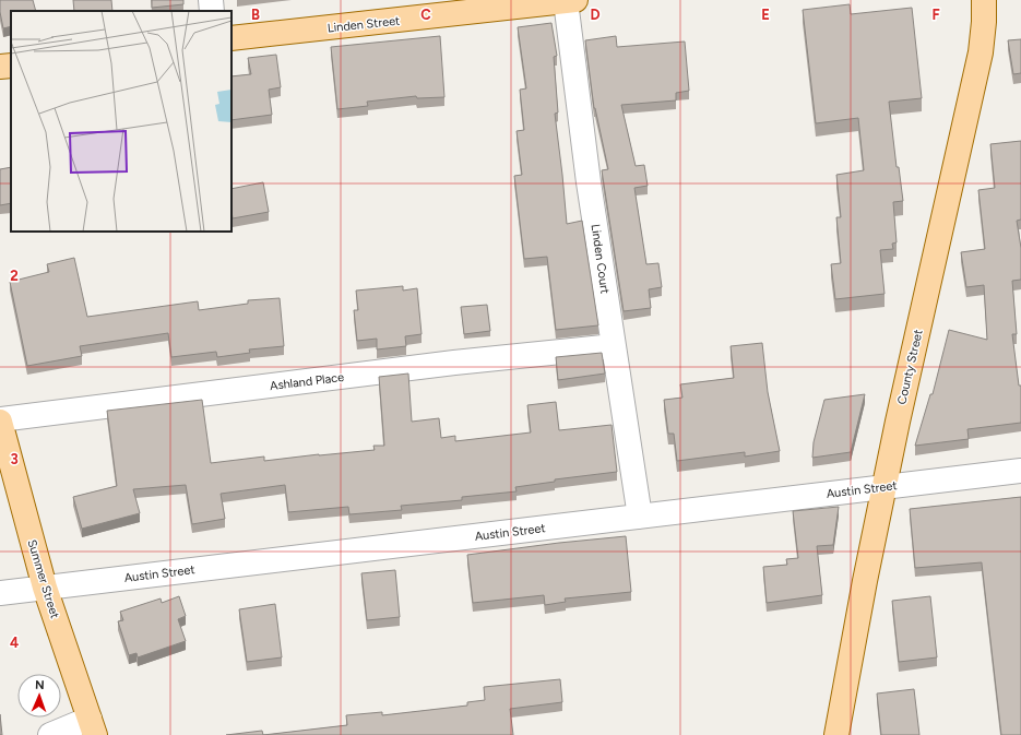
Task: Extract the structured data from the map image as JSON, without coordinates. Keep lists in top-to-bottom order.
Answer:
{
  "streets": {
    "main road": ["Linden Street", "County Street", "Summer Street"],
    "street": ["Linden Court", "Ashland Place", "Austin Street"]
  },
  "crossings": [
    ["Linden Street", "Linden Court"],
    ["Linden Court", "Ashland Place"],
    ["Linden Court", "Austin Street"],
    ["County Street", "Austin Street"],
    ["Ashland Place", "Summer Street"],
    ["Austin Street", "Summer Street"]
  ],
  "north": "top",
  "grid": {
    "columns": [
      "B",
      "C",
      "D",
      "E",
      "F"
    ],
    "rows": ["2", "3", "4"]
  }
}
